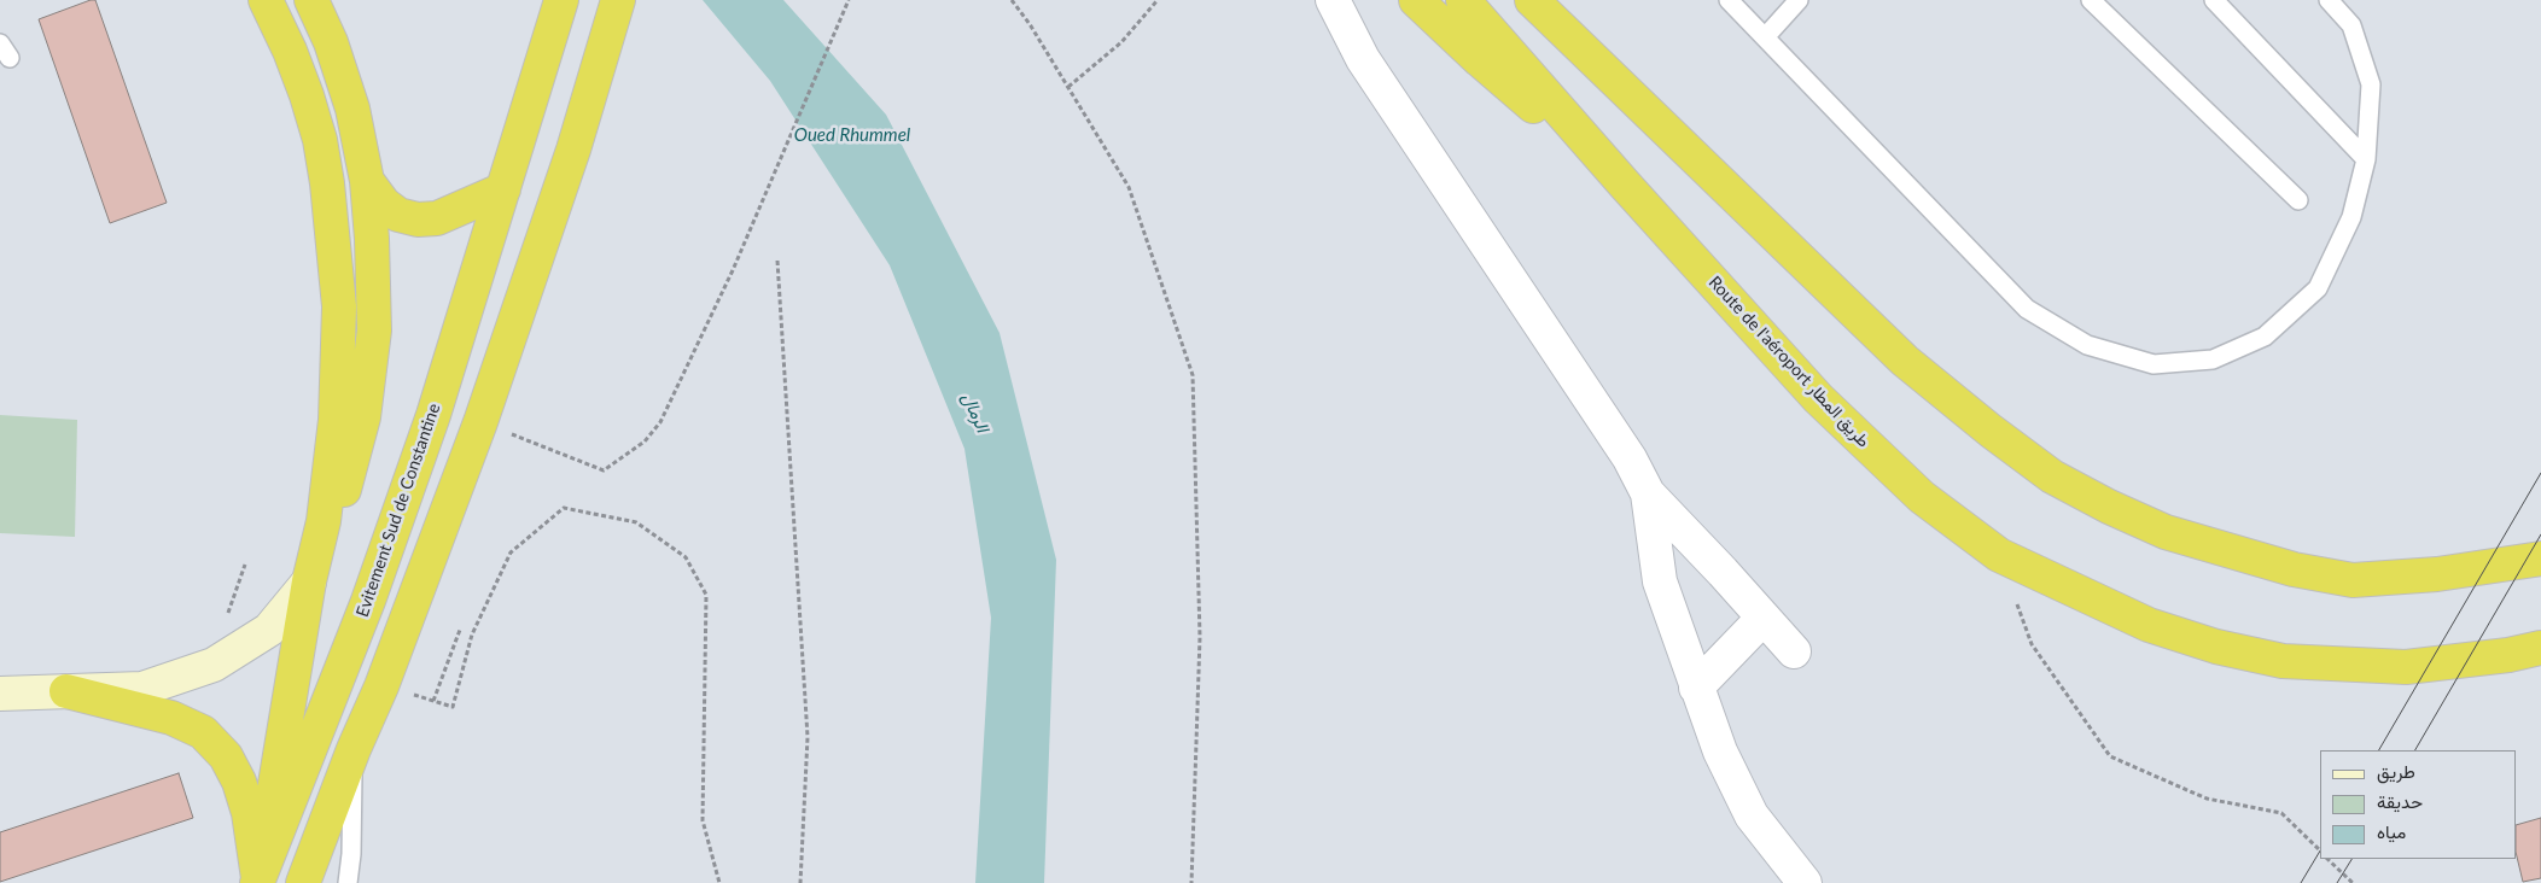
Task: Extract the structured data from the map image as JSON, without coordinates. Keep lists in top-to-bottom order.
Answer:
{
  "streets": {
    "highway": ["Route de l'aéroport طريق المطار", "Evitement Sud de Constantine"]
  },
  "water": ["Oued Rhummel", "الرمال"],
  "legend": ["طريق", "حديقة", "مياه"]
}
